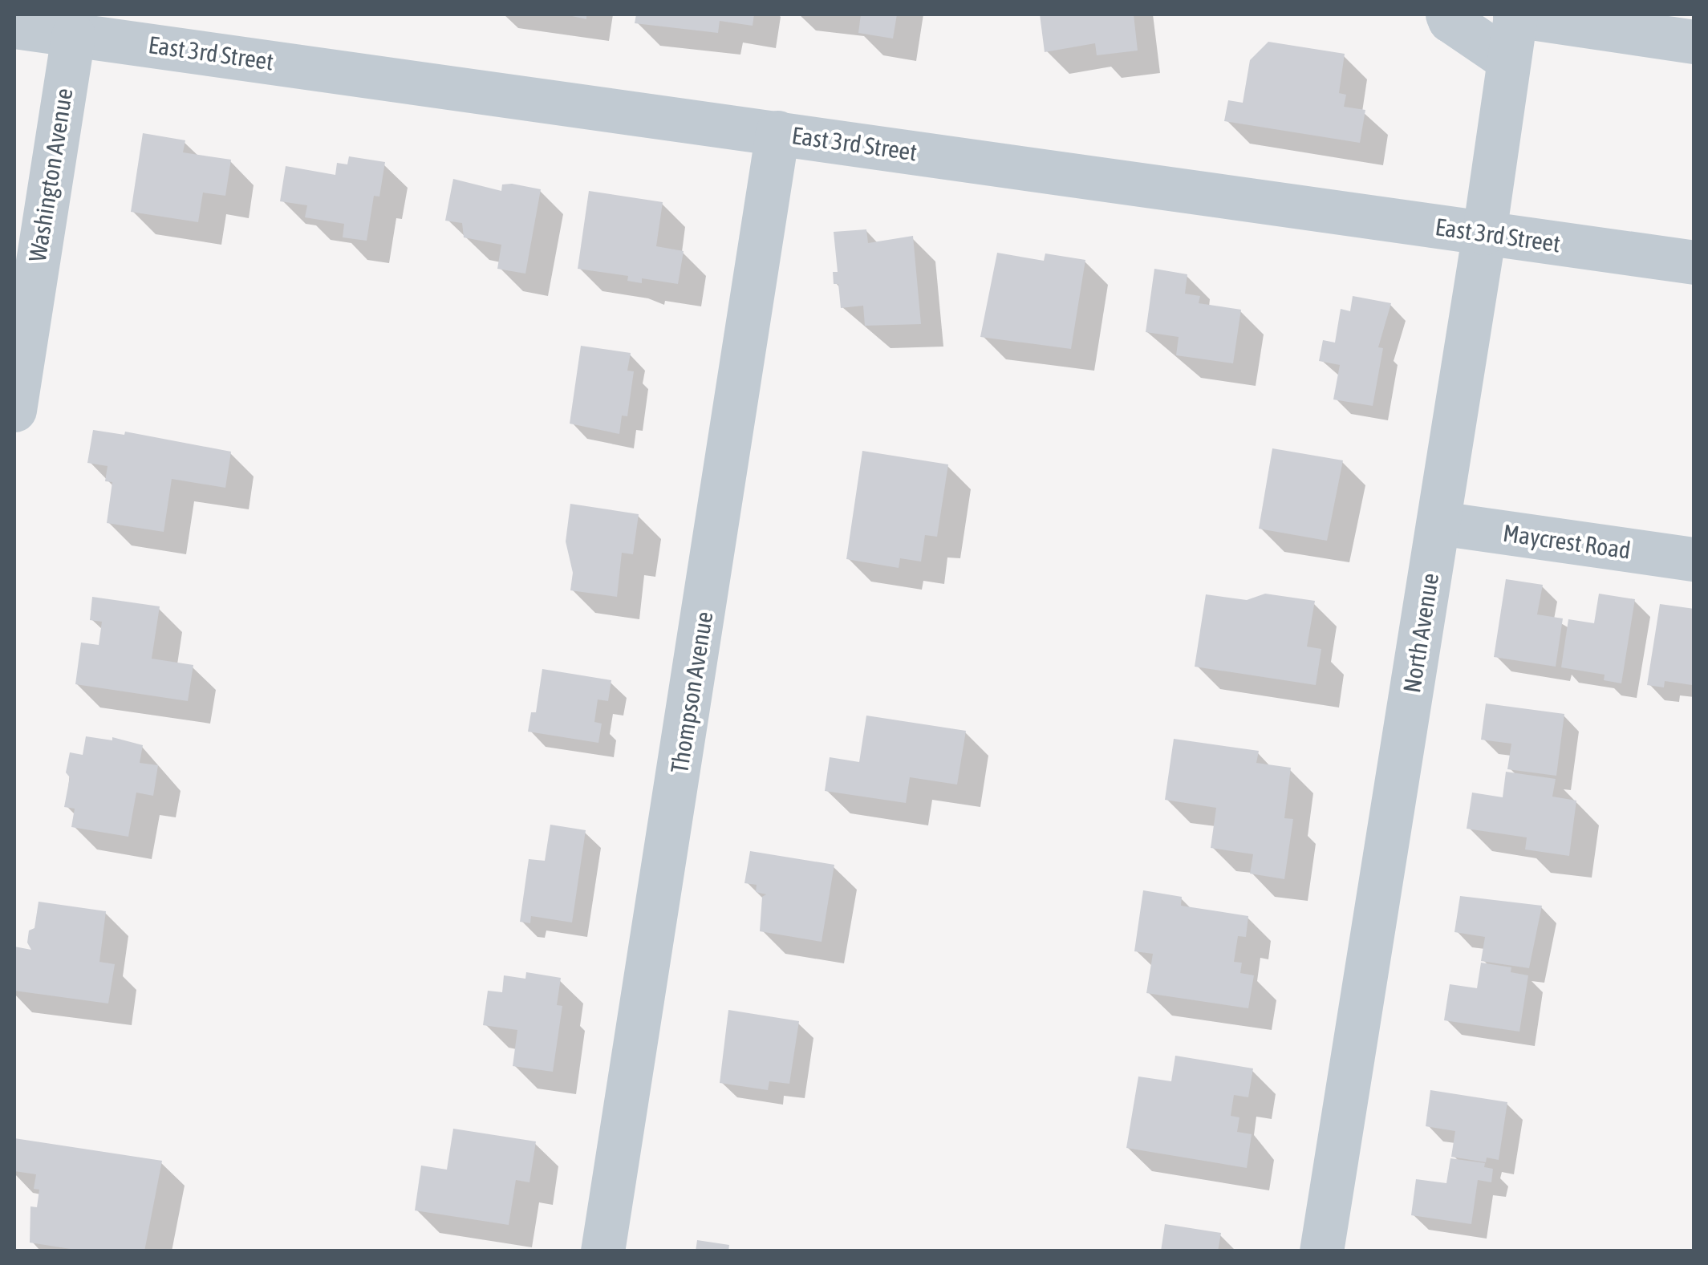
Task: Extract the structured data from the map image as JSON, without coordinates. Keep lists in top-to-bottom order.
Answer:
{
  "streets": {
    "street": [
      "East 3rd Street",
      "Washington Avenue",
      "Maycrest Road",
      "North Avenue",
      "Thompson Avenue"
    ]
  },
  "crossings": [
    ["East 3rd Street", "Washington Avenue"],
    ["East 3rd Street", "North Avenue"],
    ["East 3rd Street", "Thompson Avenue"],
    ["Maycrest Road", "North Avenue"]
  ]
}
